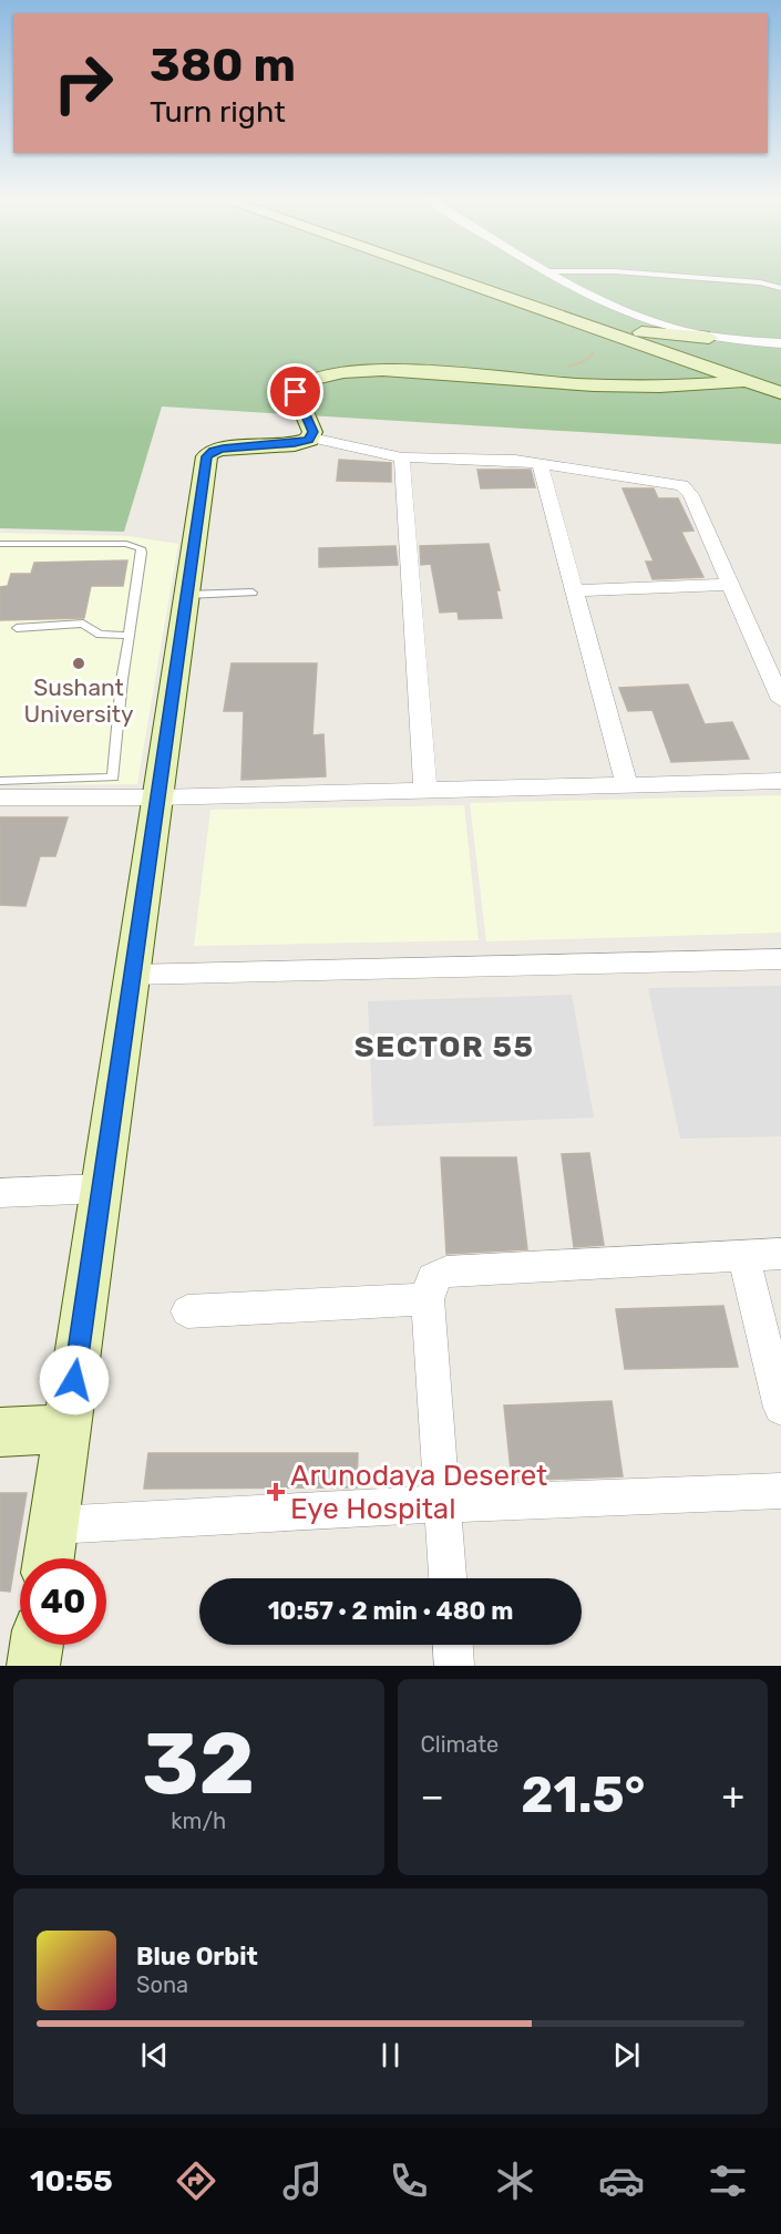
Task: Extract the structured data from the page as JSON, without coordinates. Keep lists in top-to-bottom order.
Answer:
{
  "districts": ["SECTOR 55"],
  "places": {
    "other": ["Sushant University"],
    "health": ["Arunodaya Deseret Eye Hospital"]
  },
  "page": {
    "turn": ["380 m", "Turn right"],
    "limit": "40",
    "trip": "10:57 · 2 min · 480 m",
    "tile": [
      ["32", "km/h"],
      "Climate"
    ],
    "heat": ["−", "21.5°", "+"],
    "song": ["Blue Orbit", "Sona"],
    "tabs": "10:55"
  }
}
